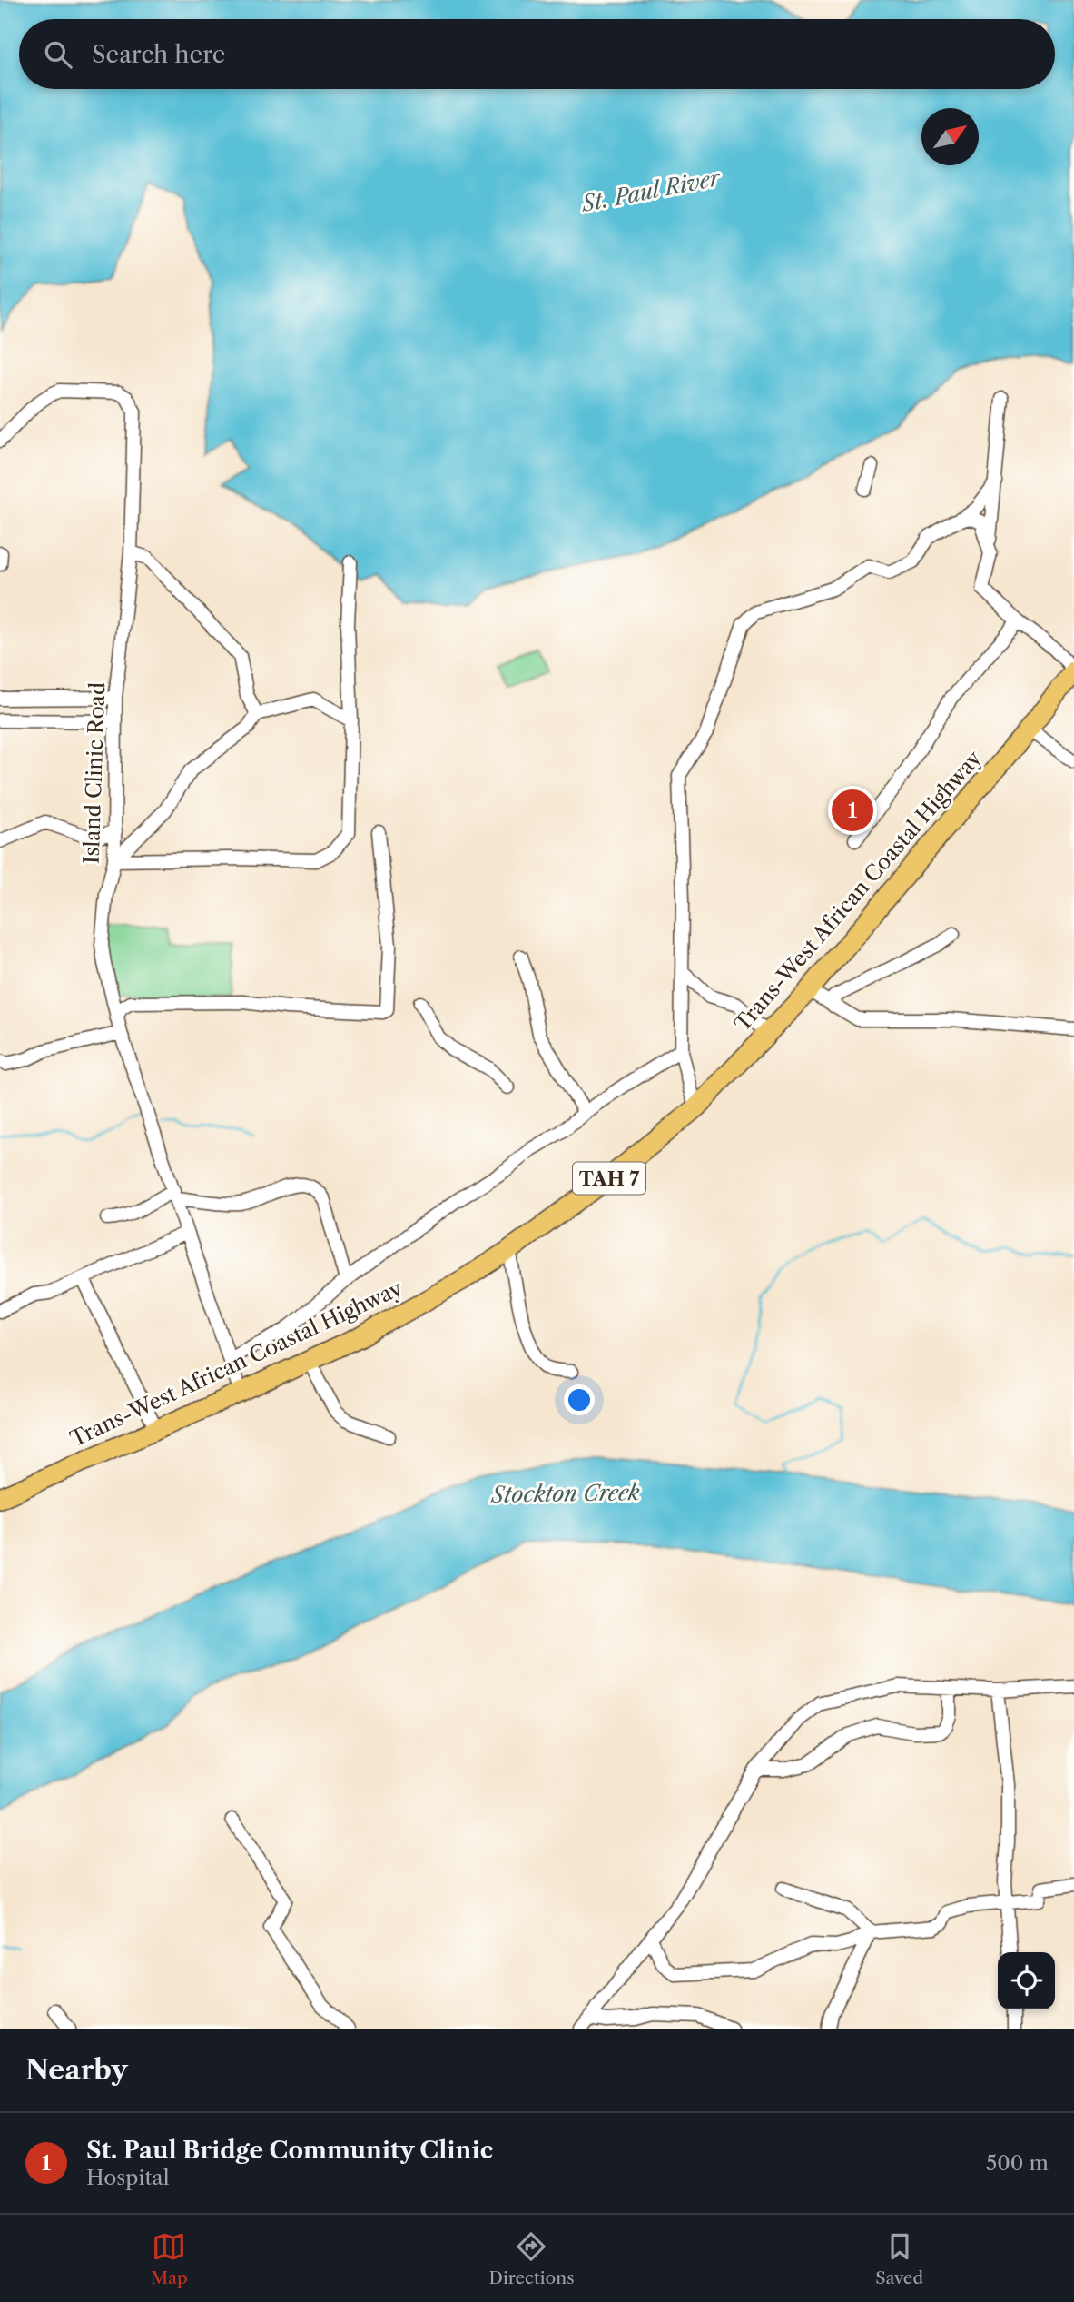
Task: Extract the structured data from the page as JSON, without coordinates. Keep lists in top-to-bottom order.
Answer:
{
  "streets": {
    "highway": ["Trans-West African Coastal Highway", "TAH 7"],
    "street": ["Island Clinic Road"]
  },
  "crossings": [
    ["Island Clinic Road", "Trans-West African Coastal Highway"]
  ],
  "water": ["St. Paul River", "Stockton Creek"],
  "north": "top right",
  "page": {
    "search": "Search here",
    "pins": "1",
    "heading": "Nearby",
    "list": [
      {
        "mark": "1",
        "name": "St. Paul Bridge Community Clinic",
        "note": "Hospital",
        "value": "500 m"
      }
    ],
    "nav": ["Map", "Directions", "Saved"]
  }
}
